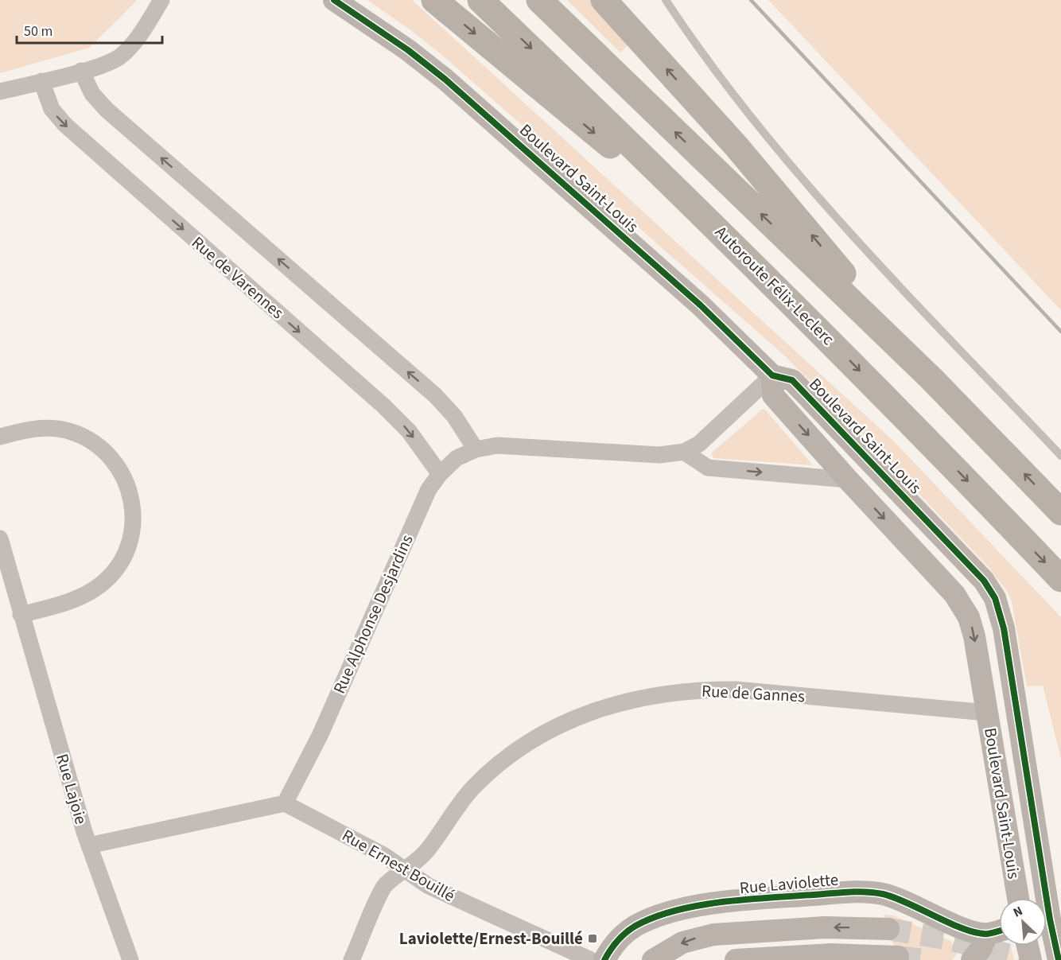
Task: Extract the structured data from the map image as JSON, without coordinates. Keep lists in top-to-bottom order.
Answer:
{
  "streets": {
    "highway": ["Autoroute Félix-Leclerc"],
    "street": [
      "Boulevard Saint-Louis",
      "Rue de Varennes",
      "Rue Alphonse Desjardins",
      "Rue de Gannes",
      "Rue Lajoie",
      "Rue Ernest Bouillé",
      "Rue Laviolette"
    ]
  },
  "crossings": [
    ["Boulevard Saint-Louis", "Rue Alphonse Desjardins"],
    ["Boulevard Saint-Louis", "Rue de Gannes"],
    ["Rue de Varennes", "Rue Alphonse Desjardins"],
    ["Rue Alphonse Desjardins", "Rue Ernest Bouillé"],
    ["Rue de Gannes", "Rue Ernest Bouillé"]
  ],
  "places": {
    "transit": ["Laviolette/Ernest-Bouillé"]
  },
  "scale_bar": "50 m",
  "north": "top left"
}
